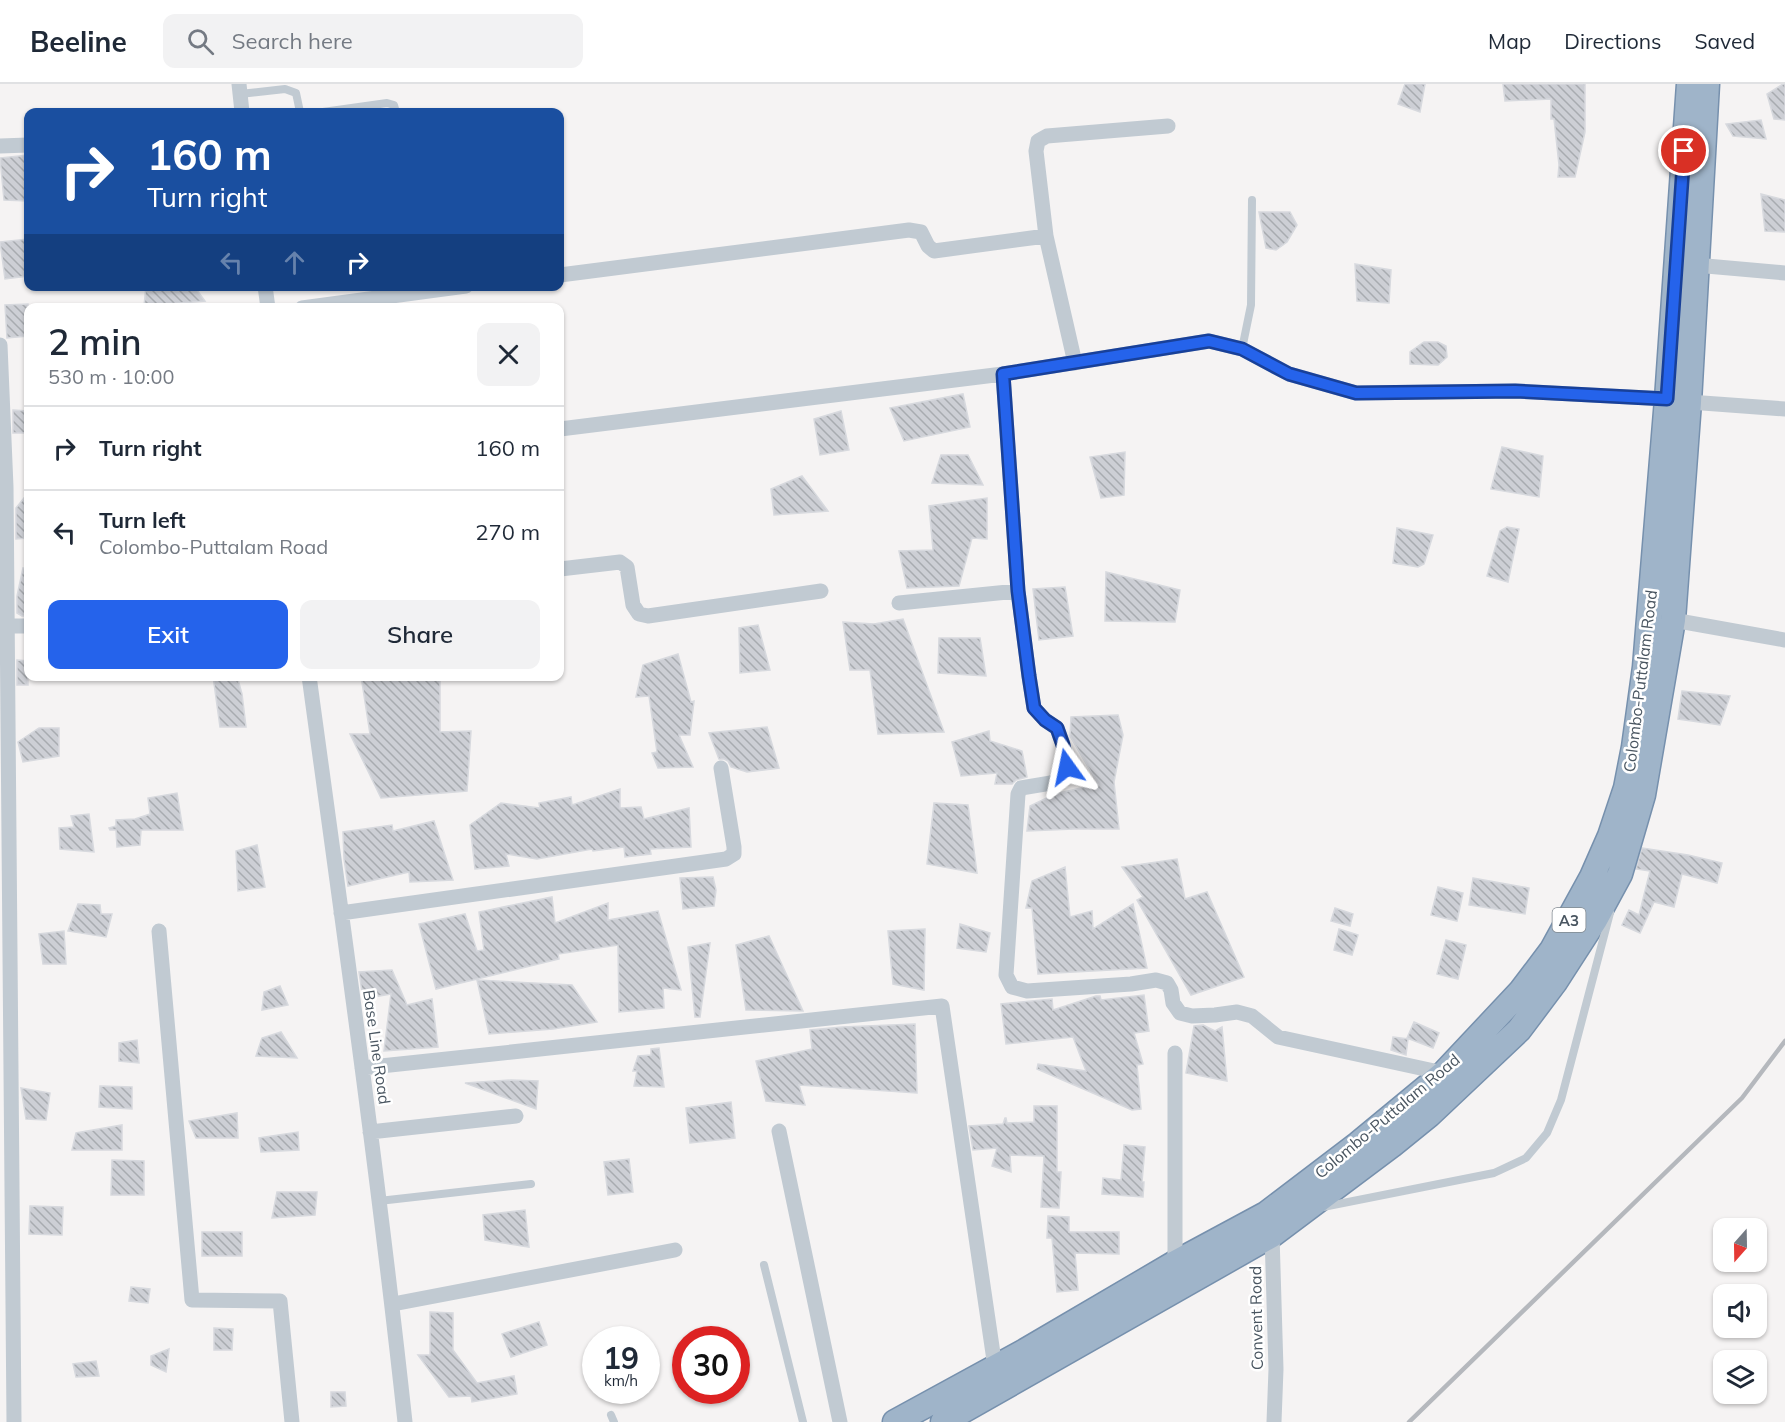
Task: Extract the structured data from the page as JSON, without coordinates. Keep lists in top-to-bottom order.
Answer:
{
  "streets": {
    "highway": ["Colombo-Puttalam Road", "A3"],
    "street": ["Base Line Road", "Convent Road"]
  },
  "crossings": [
    ["Colombo-Puttalam Road", "Convent Road"]
  ],
  "north": "bottom",
  "page": {
    "header": "Beeline",
    "search": "Search here",
    "nav": ["Map", "Directions", "Saved"],
    "turn": ["160 m", "Turn right"],
    "heading": ["2 min", "530 m · 10:00"],
    "list": [
      {
        "name": "Turn right",
        "value": "160 m"
      },
      {
        "name": "Turn left",
        "note": "Colombo-Puttalam Road",
        "value": "270 m"
      }
    ],
    "buttons": ["Exit", "Share"],
    "speed": "19 km/h",
    "limit": "30"
  }
}
